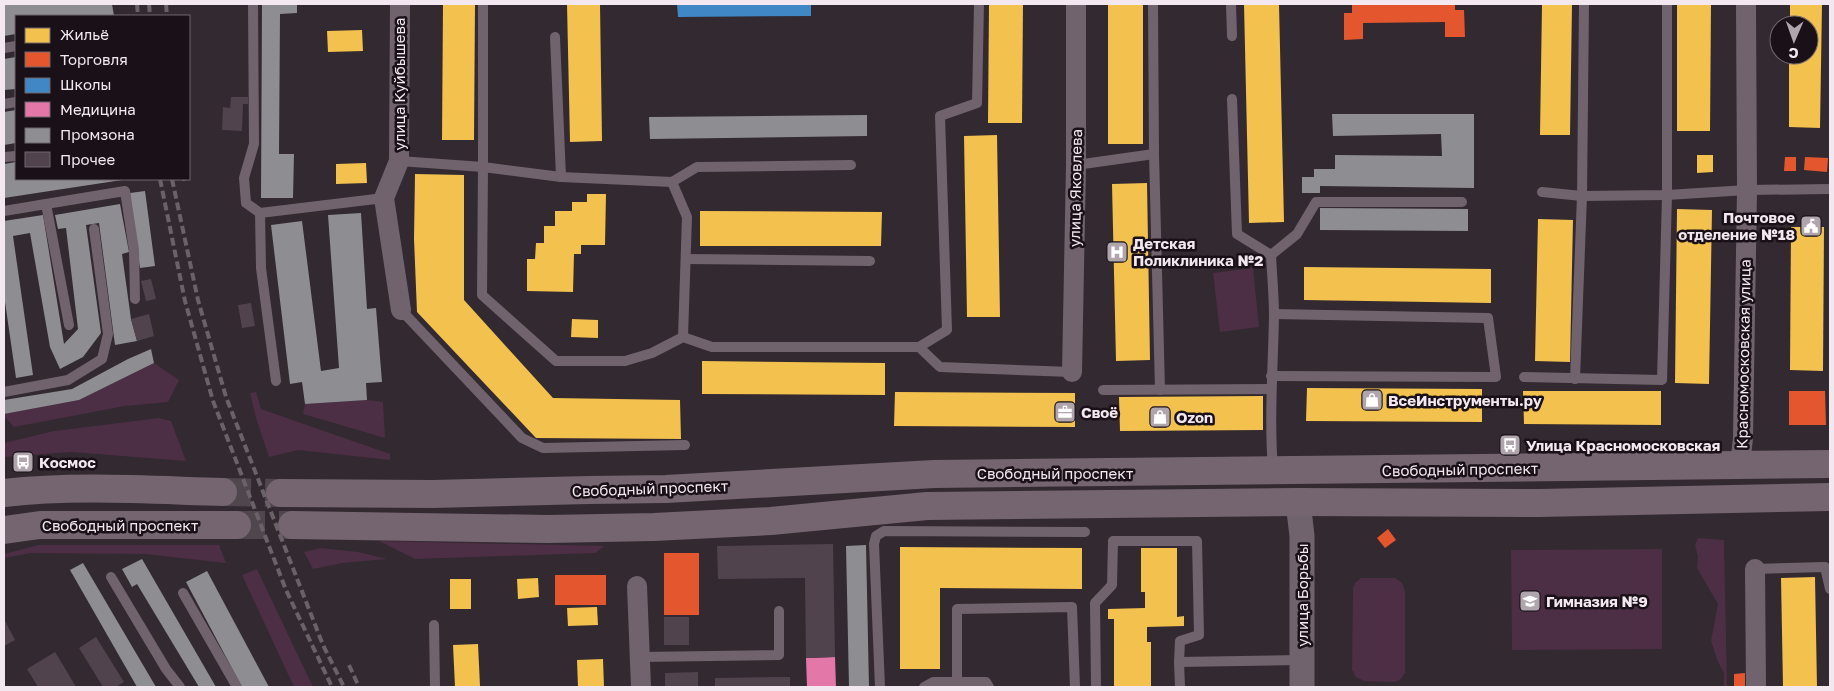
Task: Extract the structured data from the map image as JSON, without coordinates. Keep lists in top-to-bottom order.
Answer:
{
  "streets": {
    "main road": ["Свободный проспект"],
    "street": [
      "улица Куйбышева",
      "улица Яковлева",
      "Красномосковская улица",
      "улица Борьбы"
    ]
  },
  "crossings": [
    ["Красномосковская улица", "Свободный проспект"],
    ["Свободный проспект", "улица Борьбы"]
  ],
  "places": {
    "public building": ["Почтовое отделение №18"],
    "hospital": ["Детская Поликлиника №2"],
    "shop": ["ВсеИнструменты.ру", "Ozon"],
    "office": ["Своё"],
    "bus stop": ["Улица Красномосковская", "Космос"],
    "school or university": ["Гимназия №9"]
  },
  "legend": [
    "Жильё",
    "Торговля",
    "Школы",
    "Медицина",
    "Промзона",
    "Прочее"
  ],
  "north": "bottom"
}
